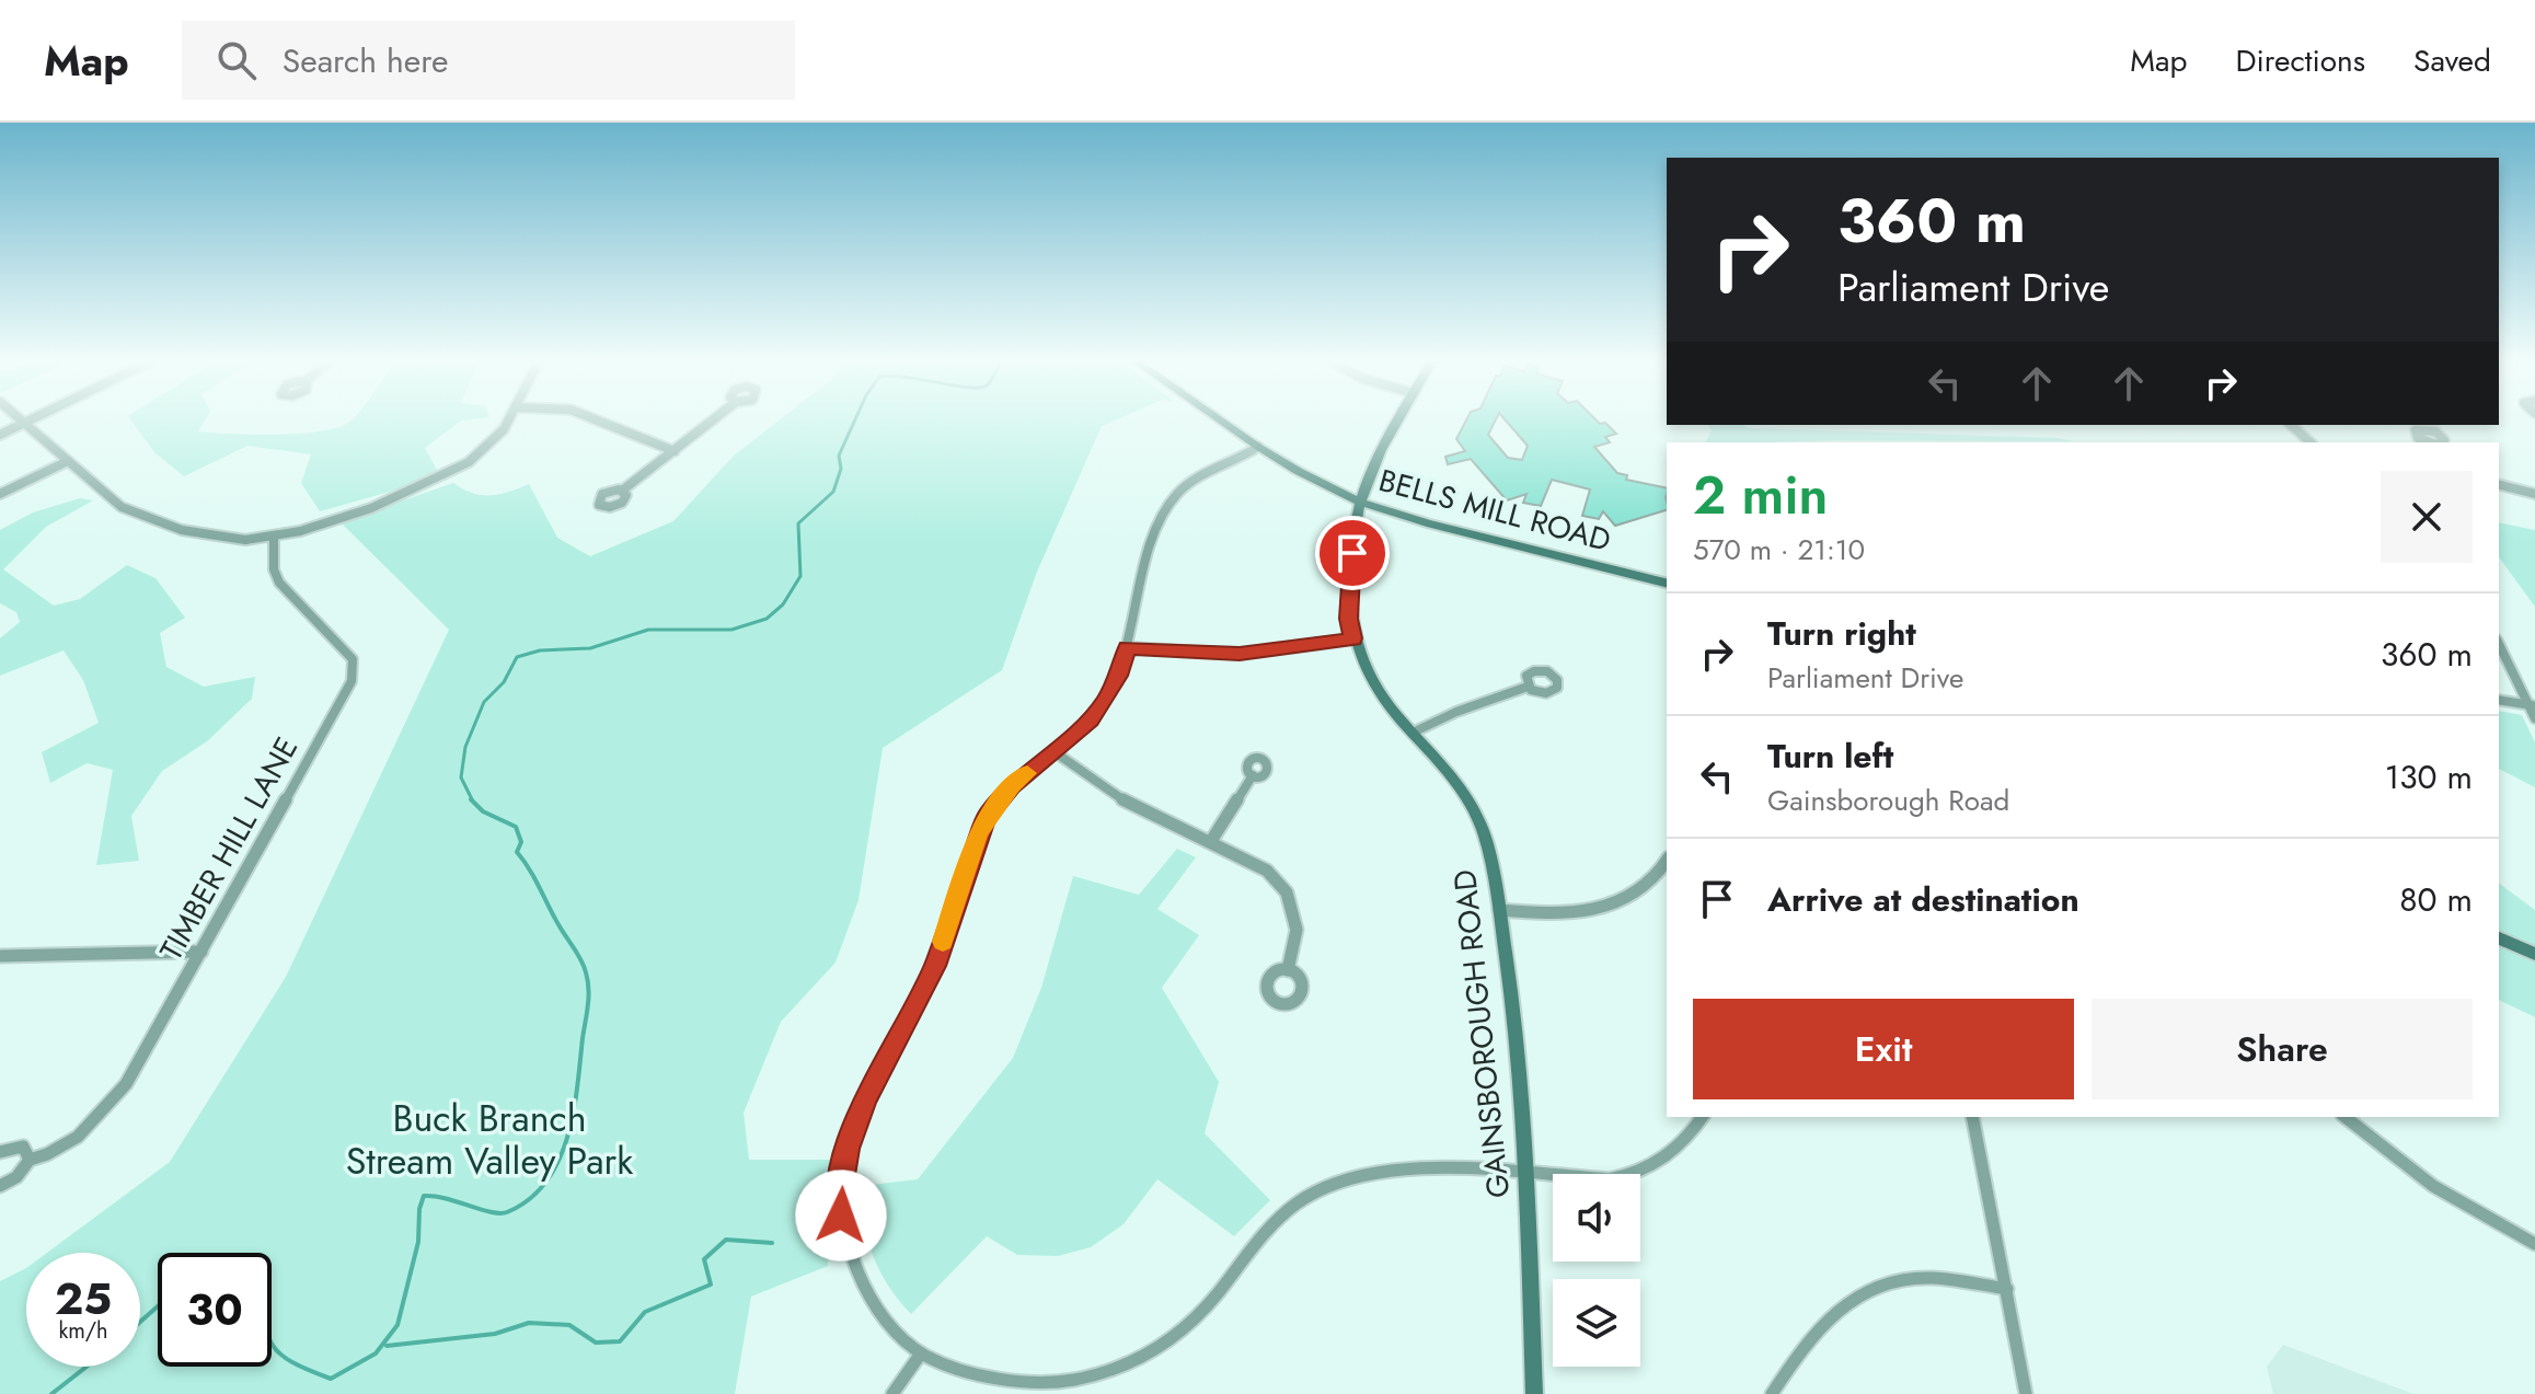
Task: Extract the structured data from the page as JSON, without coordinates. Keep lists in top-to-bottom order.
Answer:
{
  "streets": {
    "street": ["BELLS MILL ROAD", "TIMBER HILL LANE", "GAINSBOROUGH ROAD"]
  },
  "crossings": [
    ["BELLS MILL ROAD", "GAINSBOROUGH ROAD"]
  ],
  "parks": ["Buck Branch Stream Valley Park"],
  "page": {
    "header": "Map",
    "search": "Search here",
    "nav": ["Map", "Directions", "Saved"],
    "turn": ["360 m", "Parliament Drive"],
    "heading": ["2 min", "570 m · 21:10"],
    "list": [
      {
        "name": "Turn right",
        "note": "Parliament Drive",
        "value": "360 m"
      },
      {
        "name": "Turn left",
        "note": "Gainsborough Road",
        "value": "130 m"
      },
      {
        "name": "Arrive at destination",
        "value": "80 m"
      }
    ],
    "buttons": ["Exit", "Share"],
    "speed": "25 km/h",
    "limit": "30"
  }
}
